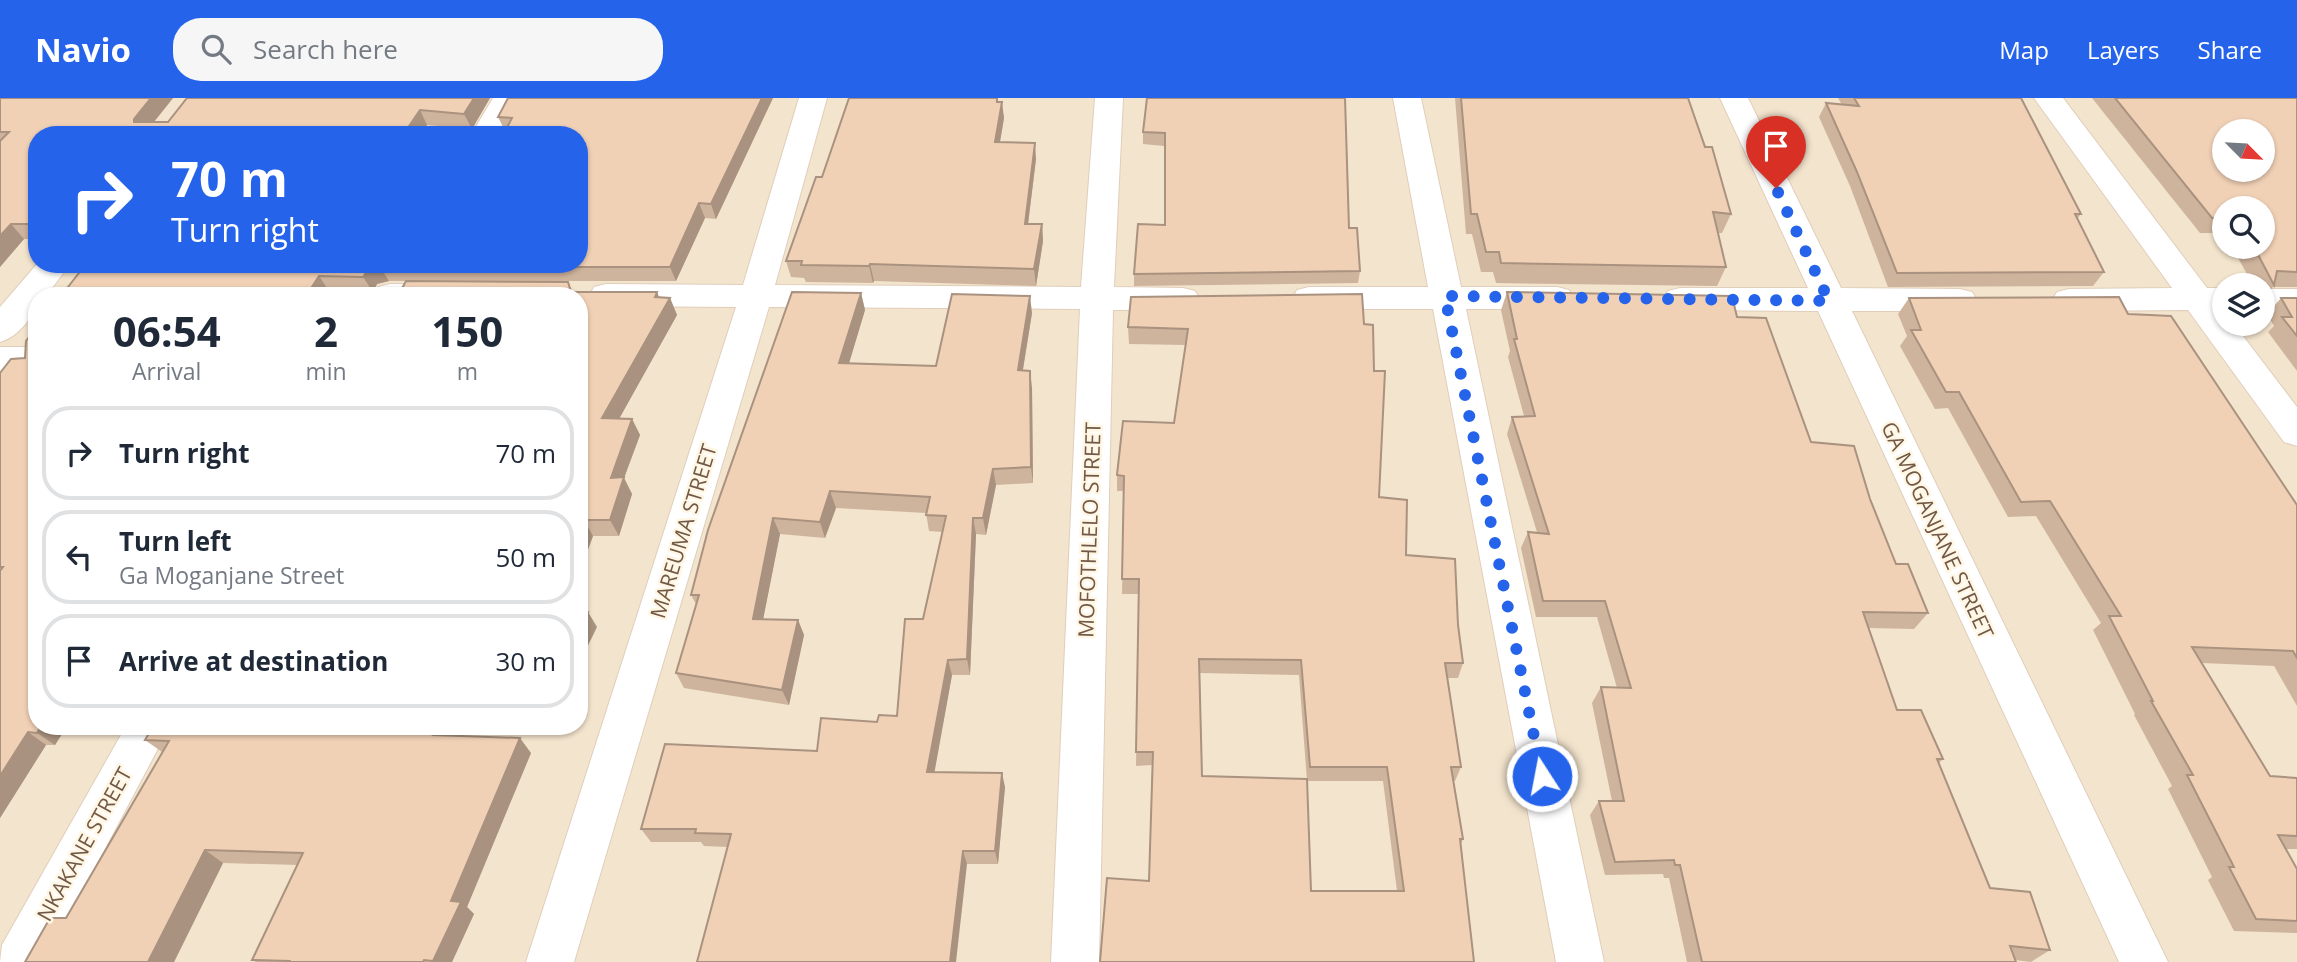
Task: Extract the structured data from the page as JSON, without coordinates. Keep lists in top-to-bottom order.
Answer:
{
  "streets": {
    "street": [
      "MOFOTHLELO STREET",
      "GA MOGANJANE STREET",
      "MAREUMA STREET",
      "NKAKANE STREET"
    ]
  },
  "north": "bottom right",
  "page": {
    "header": "Navio",
    "search": "Search here",
    "nav": ["Map", "Layers", "Share"],
    "turn": ["70 m", "Turn right"],
    "eta": [
      "06:54",
      "Arrival",
      "2",
      "min",
      "150",
      "m"
    ],
    "list": [
      {
        "name": "Turn right",
        "value": "70 m"
      },
      {
        "name": "Turn left",
        "note": "Ga Moganjane Street",
        "value": "50 m"
      },
      {
        "name": "Arrive at destination",
        "value": "30 m"
      }
    ]
  }
}
